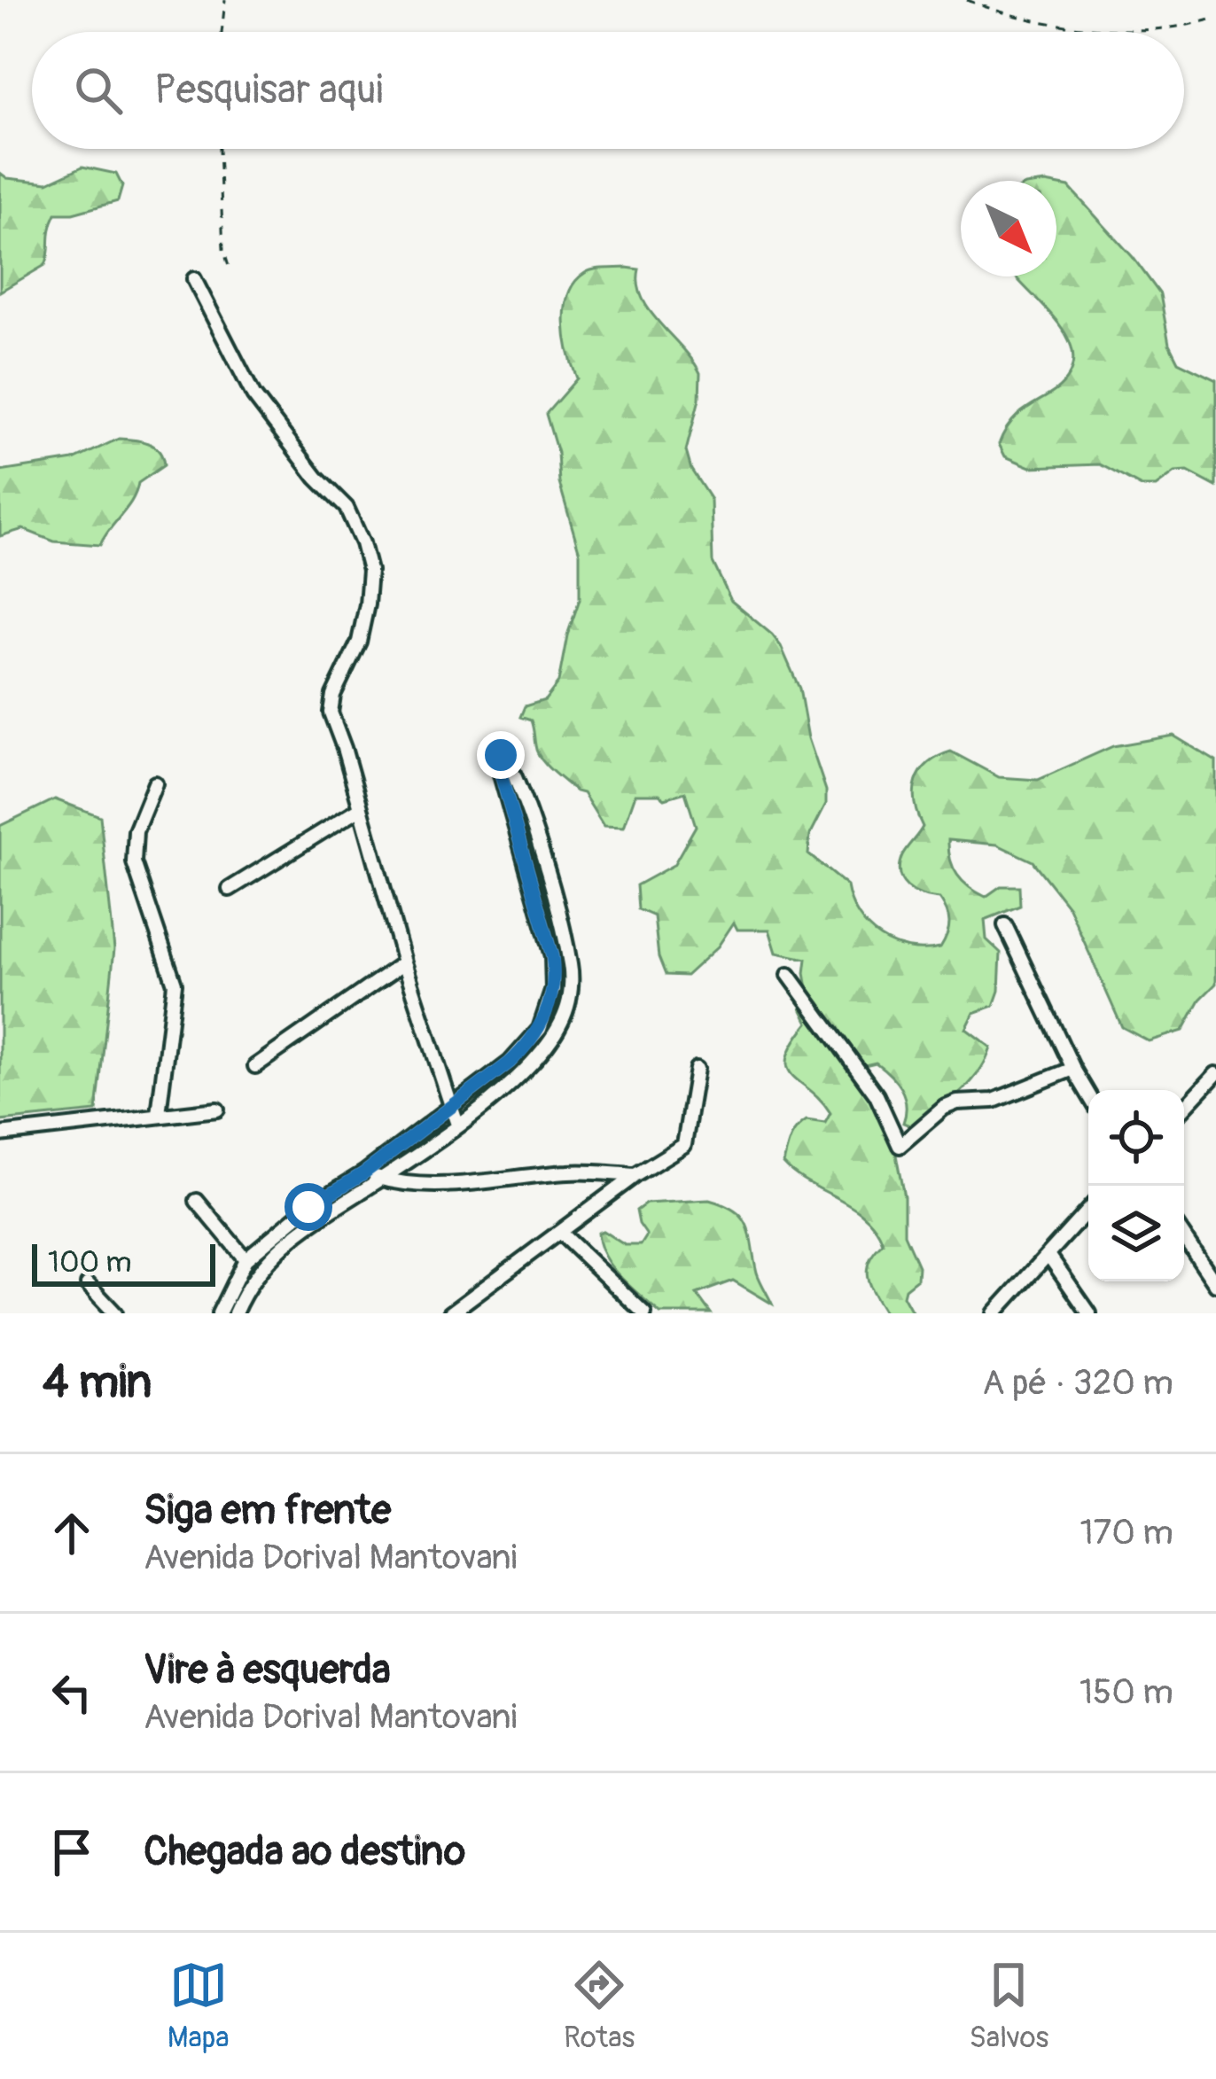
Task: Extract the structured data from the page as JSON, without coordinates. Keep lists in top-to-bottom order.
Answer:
{
  "scale_bar": "100 m",
  "north": "bottom right",
  "page": {
    "search": "Pesquisar aqui",
    "scale": "100 m",
    "heading": ["4 min", "A pé · 320 m"],
    "list": [
      ["Siga em frente", "Avenida Dorival Mantovani", "170 m"],
      ["Vire à esquerda", "Avenida Dorival Mantovani", "150 m"],
      "Chegada ao destino"
    ],
    "nav": ["Mapa", "Rotas", "Salvos"]
  }
}
